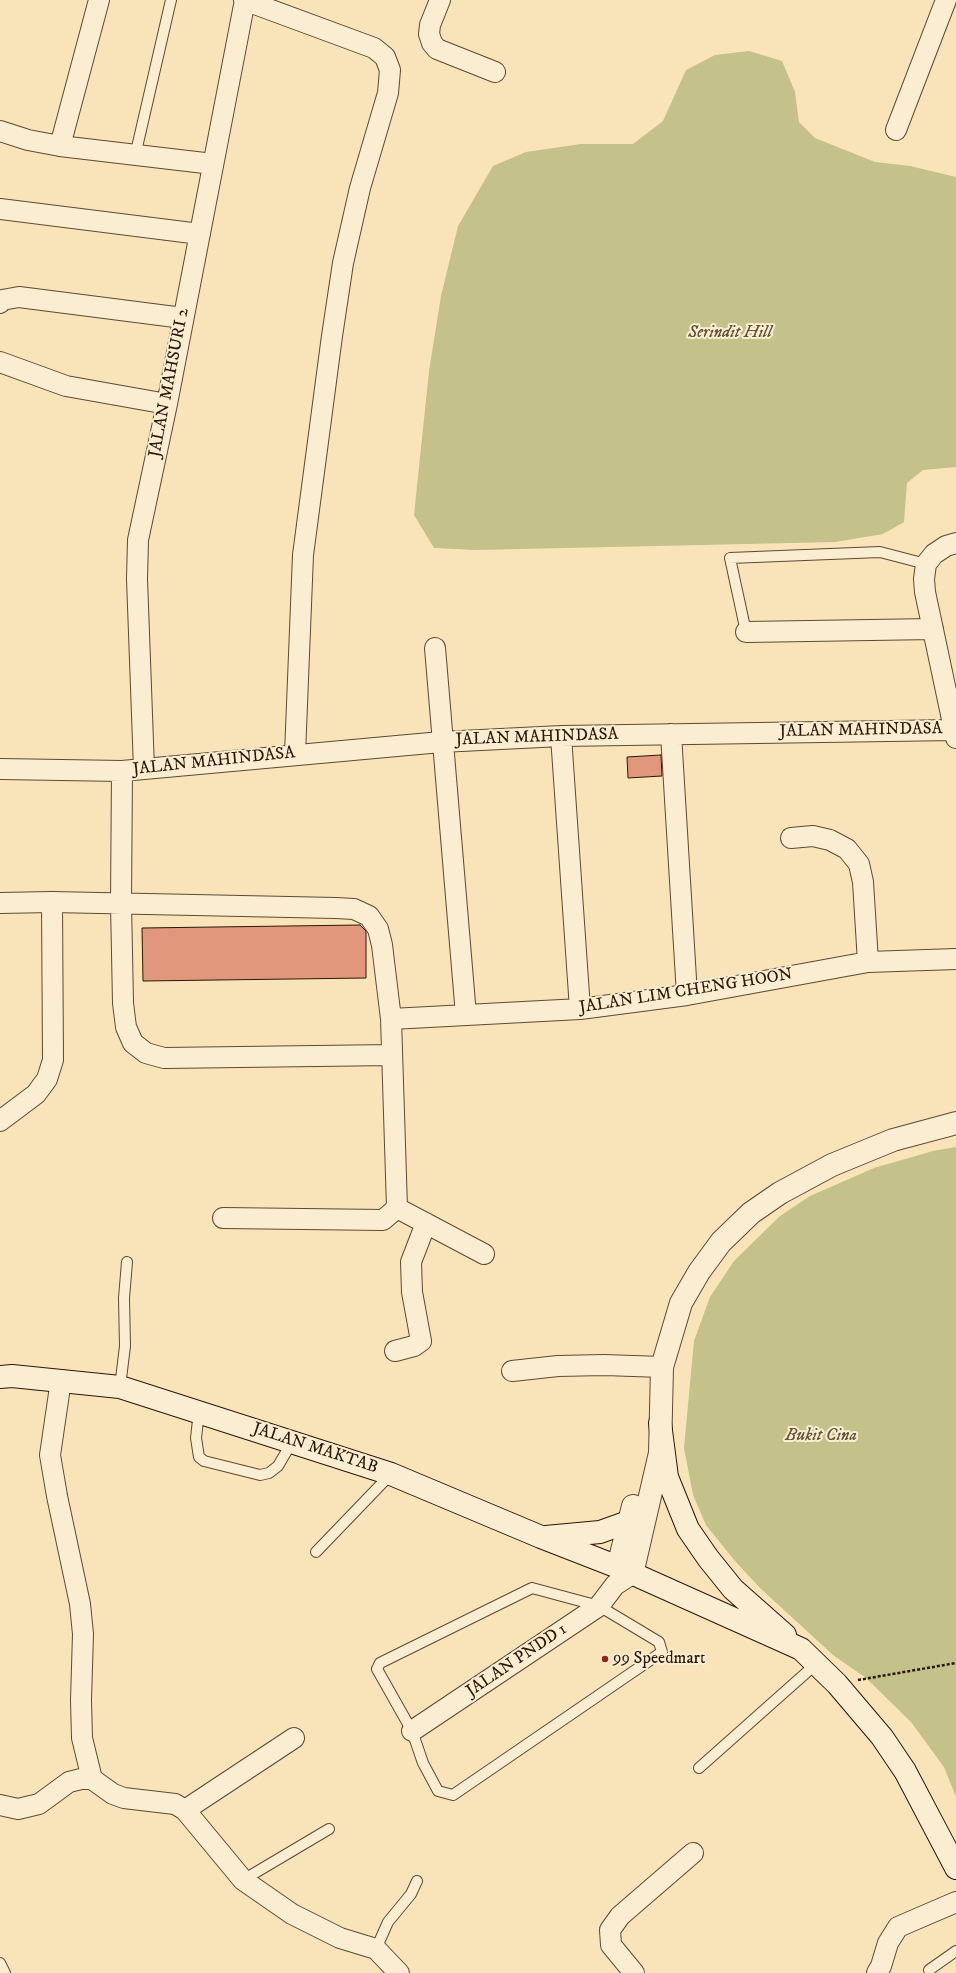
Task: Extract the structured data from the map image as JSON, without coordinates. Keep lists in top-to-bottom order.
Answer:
{
  "streets": {
    "main road": ["JALAN MAKTAB"],
    "street": [
      "JALAN MAHSURI 2",
      "JALAN MAHINDASA",
      "JALAN LIM CHENG HOON",
      "JALAN PNDD 1"
    ]
  },
  "crossings": [
    ["JALAN MAHSURI 2", "JALAN MAHINDASA"],
    ["JALAN MAKTAB", "JALAN PNDD 1"]
  ],
  "parks": ["Serindit Hill", "Bukit Cina"],
  "places": ["99 Speedmart"]
}
